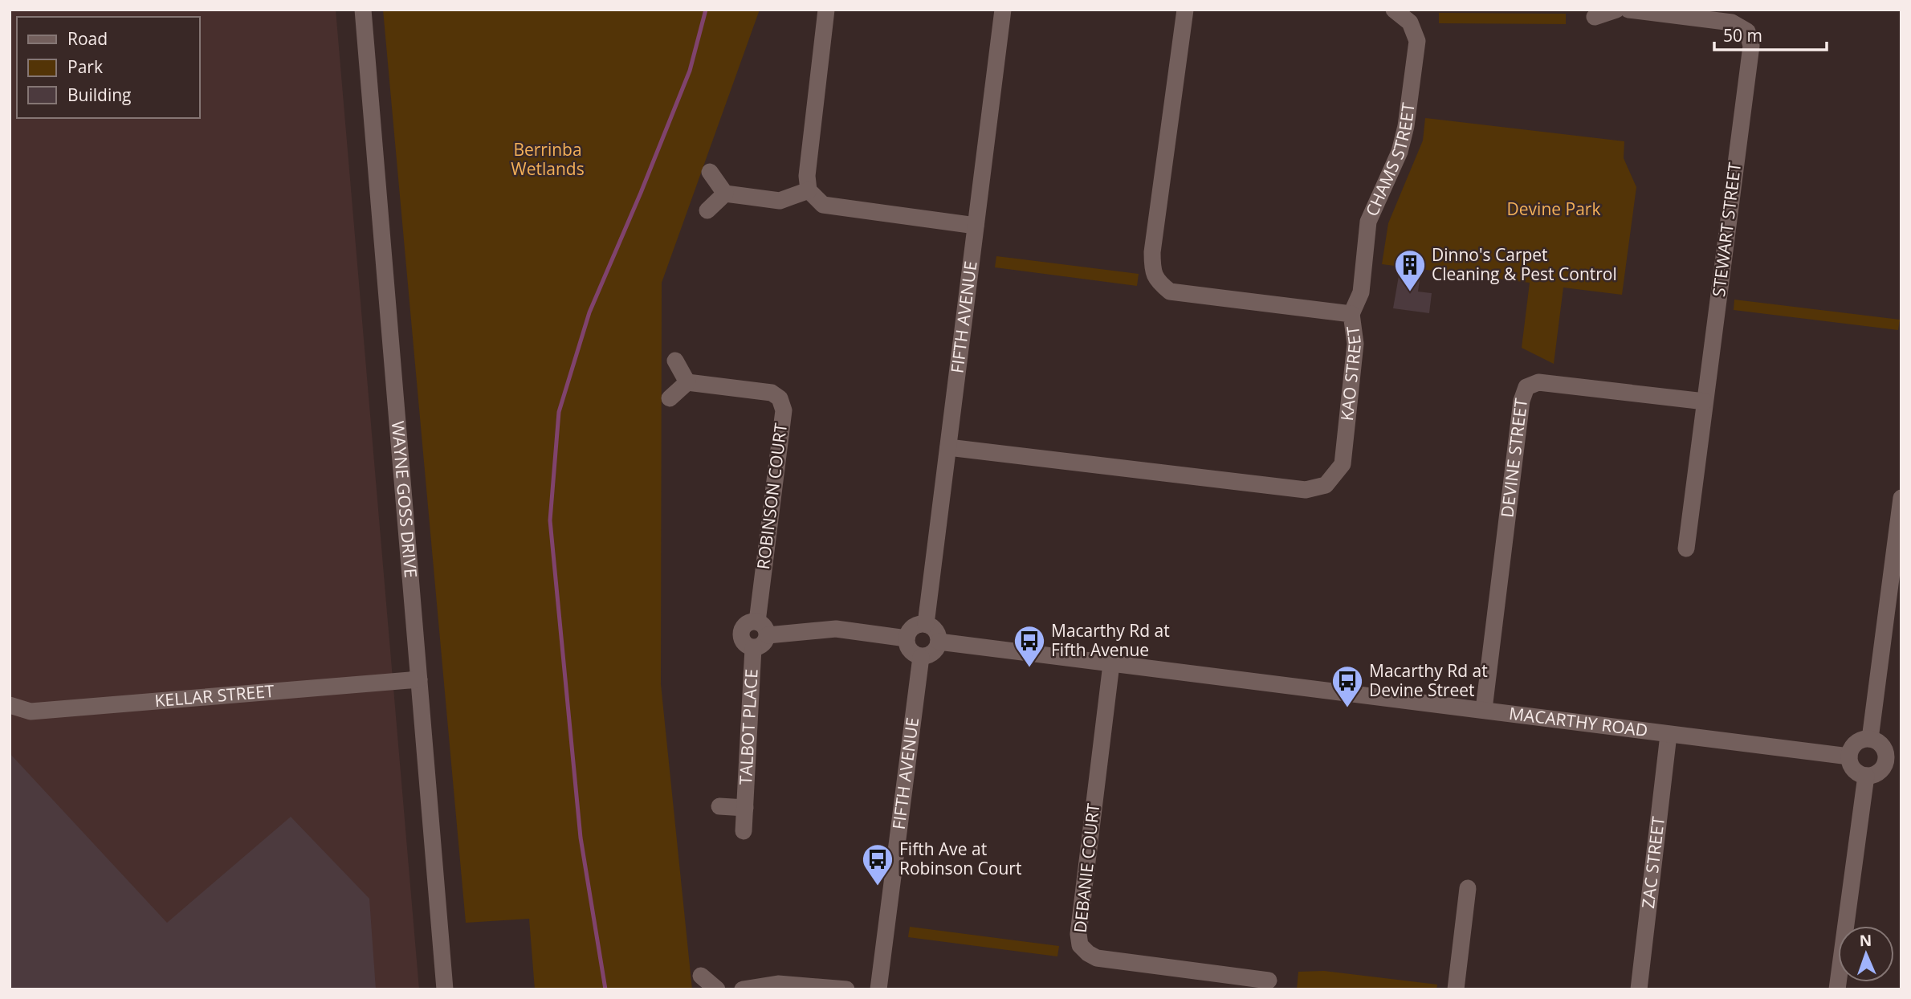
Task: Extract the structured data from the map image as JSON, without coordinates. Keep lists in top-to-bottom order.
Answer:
{
  "streets": {
    "street": [
      "CHAMS STREET",
      "STEWART STREET",
      "FIFTH AVENUE",
      "KAO STREET",
      "DEVINE STREET",
      "ROBINSON COURT",
      "WAYNE GOSS DRIVE",
      "KELLAR STREET",
      "MACARTHY ROAD",
      "TALBOT PLACE",
      "ZAC STREET",
      "DEBANIE COURT"
    ]
  },
  "crossings": [
    ["CHAMS STREET", "KAO STREET"],
    ["STEWART STREET", "DEVINE STREET"],
    ["FIFTH AVENUE", "KAO STREET"],
    ["FIFTH AVENUE", "MACARTHY ROAD"],
    ["DEVINE STREET", "MACARTHY ROAD"],
    ["ROBINSON COURT", "TALBOT PLACE"],
    ["WAYNE GOSS DRIVE", "KELLAR STREET"],
    ["MACARTHY ROAD", "ZAC STREET"],
    ["MACARTHY ROAD", "DEBANIE COURT"]
  ],
  "parks": ["Berrinba Wetlands", "Devine Park"],
  "places": {
    "building": ["Dinno's Carpet Cleaning & Pest Control"],
    "bus stop": ["Macarthy Rd at Fifth Avenue", "Macarthy Rd at Devine Street", "Fifth Ave at Robinson Court"]
  },
  "legend": ["Road", "Park", "Building"],
  "scale_bar": "50 m",
  "north": "top"
}
